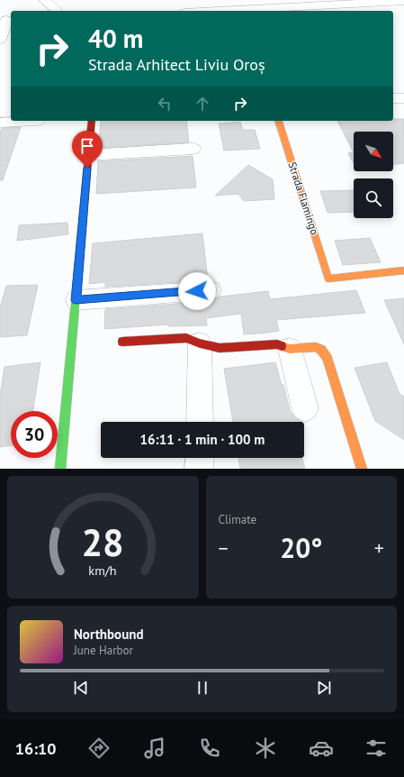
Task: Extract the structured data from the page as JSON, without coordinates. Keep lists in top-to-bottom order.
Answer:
{
  "streets": {
    "street": ["Strada Flamingo"]
  },
  "north": "bottom right",
  "page": {
    "turn": ["40 m", "Strada Arhitect Liviu Oroș"],
    "limit": "30",
    "trip": "16:11 · 1 min · 100 m",
    "tile": "Climate",
    "heat": ["−", "20°", "+"],
    "song": ["Northbound", "June Harbor"],
    "tabs": "16:10",
    "gauge": ["28", "km/h"]
  }
}
